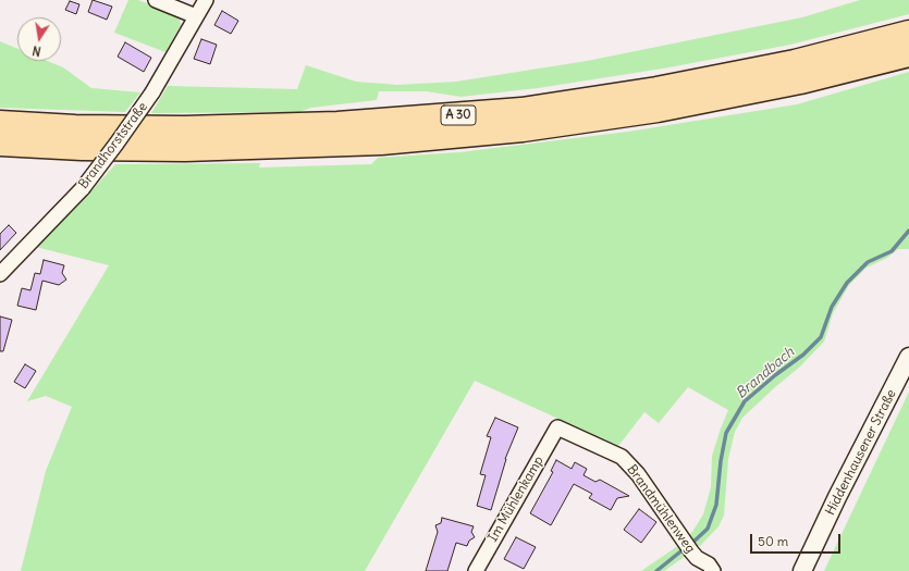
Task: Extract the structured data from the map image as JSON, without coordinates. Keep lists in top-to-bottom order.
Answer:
{
  "streets": {
    "highway": ["A 30"],
    "street": [
      "Brandhorststraße",
      "Hiddenhausener Straße",
      "Im Mühlenkamp",
      "Brandmühlenweg"
    ]
  },
  "crossings": [
    ["Im Mühlenkamp", "Brandmühlenweg"]
  ],
  "water": ["Brandbach"],
  "scale_bar": "50 m",
  "north": "bottom"
}
